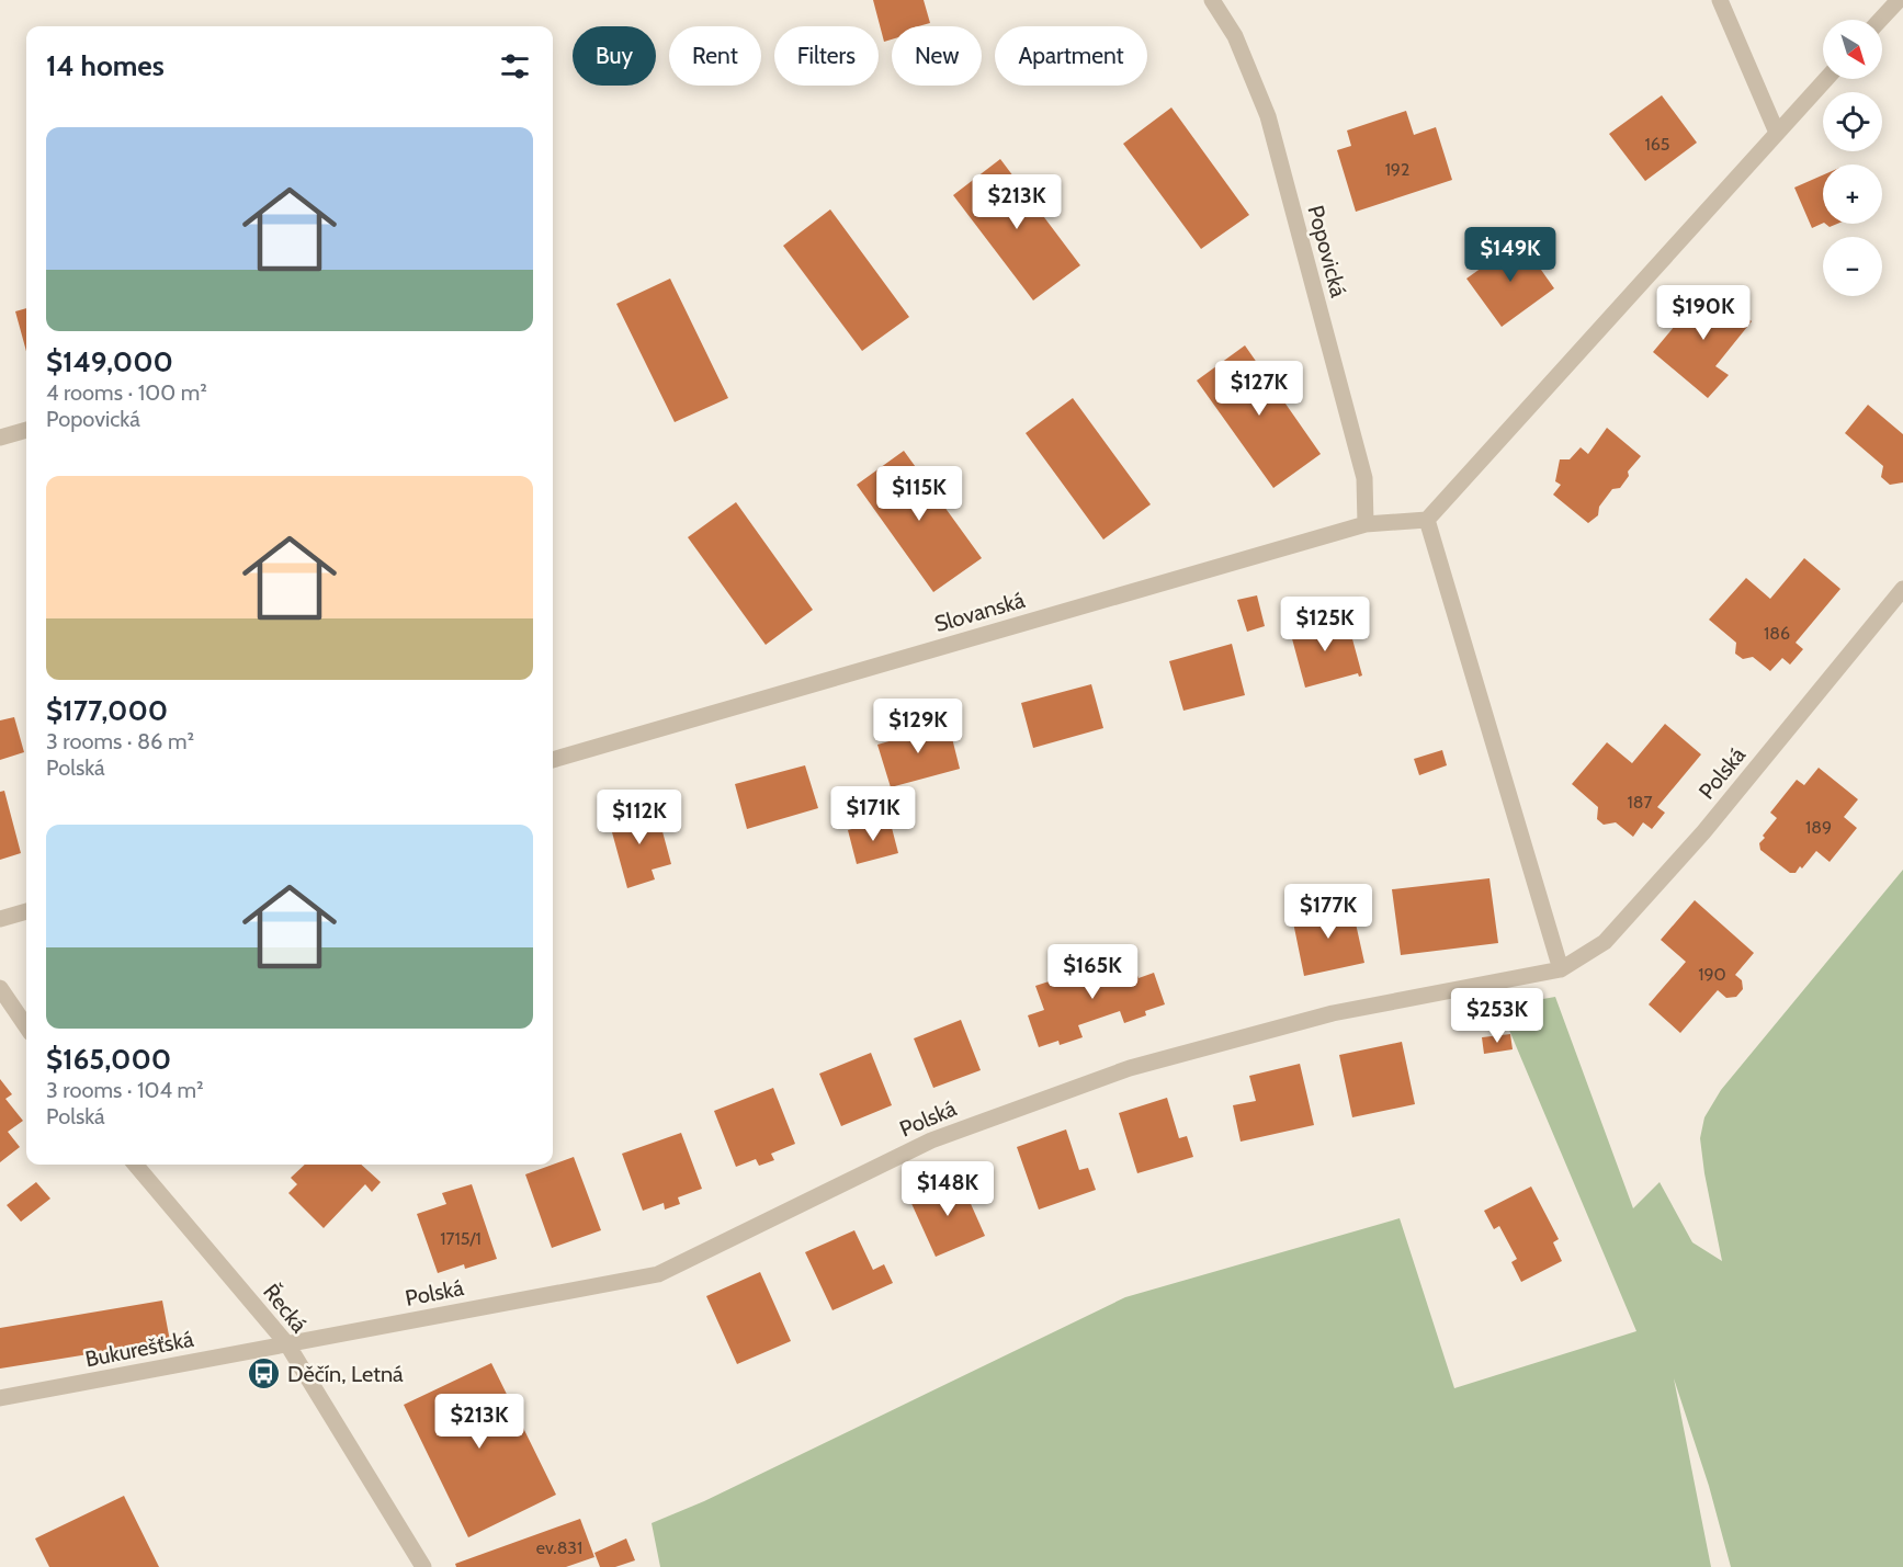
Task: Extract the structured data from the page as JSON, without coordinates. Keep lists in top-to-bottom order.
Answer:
{
  "streets": {
    "street": [
      "Popovická",
      "Slovanská",
      "Polská",
      "Řecká",
      "Bukurešťská"
    ]
  },
  "crossings": [
    ["Popovická", "Slovanská"],
    ["Polská", "Řecká"],
    ["Polská", "Bukurešťská"],
    ["Řecká", "Bukurešťská"]
  ],
  "places": {
    "bus stop": ["Děčín, Letná"]
  },
  "house_numbers": [
    "165",
    "192",
    "186",
    "187",
    "189",
    "190",
    "1715/1",
    "ev.831"
  ],
  "north": "bottom right",
  "page": {
    "map_buttons": ["+", "−"],
    "chip": [
      "Buy",
      "Rent",
      "Filters",
      "New",
      "Apartment"
    ],
    "heading": "14 homes",
    "list": [
      {
        "name": "$149,000",
        "note": "4 rooms · 100 m² · Popovická"
      },
      {
        "name": "$177,000",
        "note": "3 rooms · 86 m² · Polská"
      },
      {
        "name": "$165,000",
        "note": "3 rooms · 104 m² · Polská"
      }
    ],
    "price": [
      "$213K",
      "$149K",
      "$190K",
      "$127K",
      "$115K",
      "$125K",
      "$129K",
      "$171K",
      "$112K",
      "$177K",
      "$165K",
      "$253K",
      "$148K",
      "$213K"
    ]
  }
}
